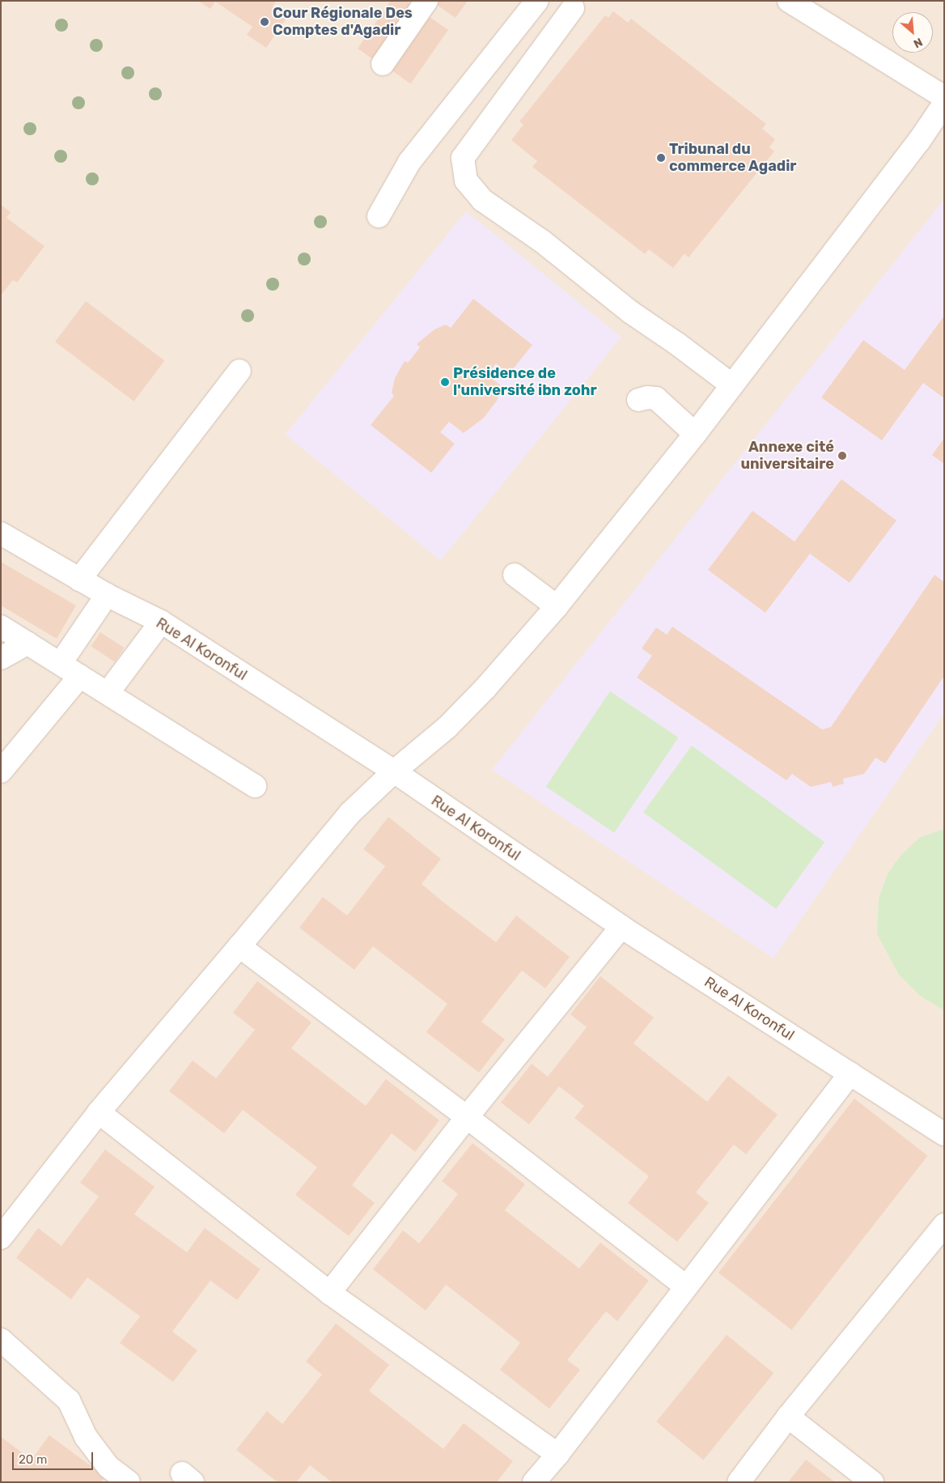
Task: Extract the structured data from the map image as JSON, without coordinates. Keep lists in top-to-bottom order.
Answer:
{
  "streets": {
    "street": ["Rue Al Koronful"]
  },
  "places": [
    "Cour Régionale Des Comptes d'Agadir",
    "Tribunal du commerce Agadir",
    "Présidence de l'université ibn zohr",
    "Annexe cité universitaire"
  ],
  "scale_bar": "20 m",
  "north": "bottom right"
}
